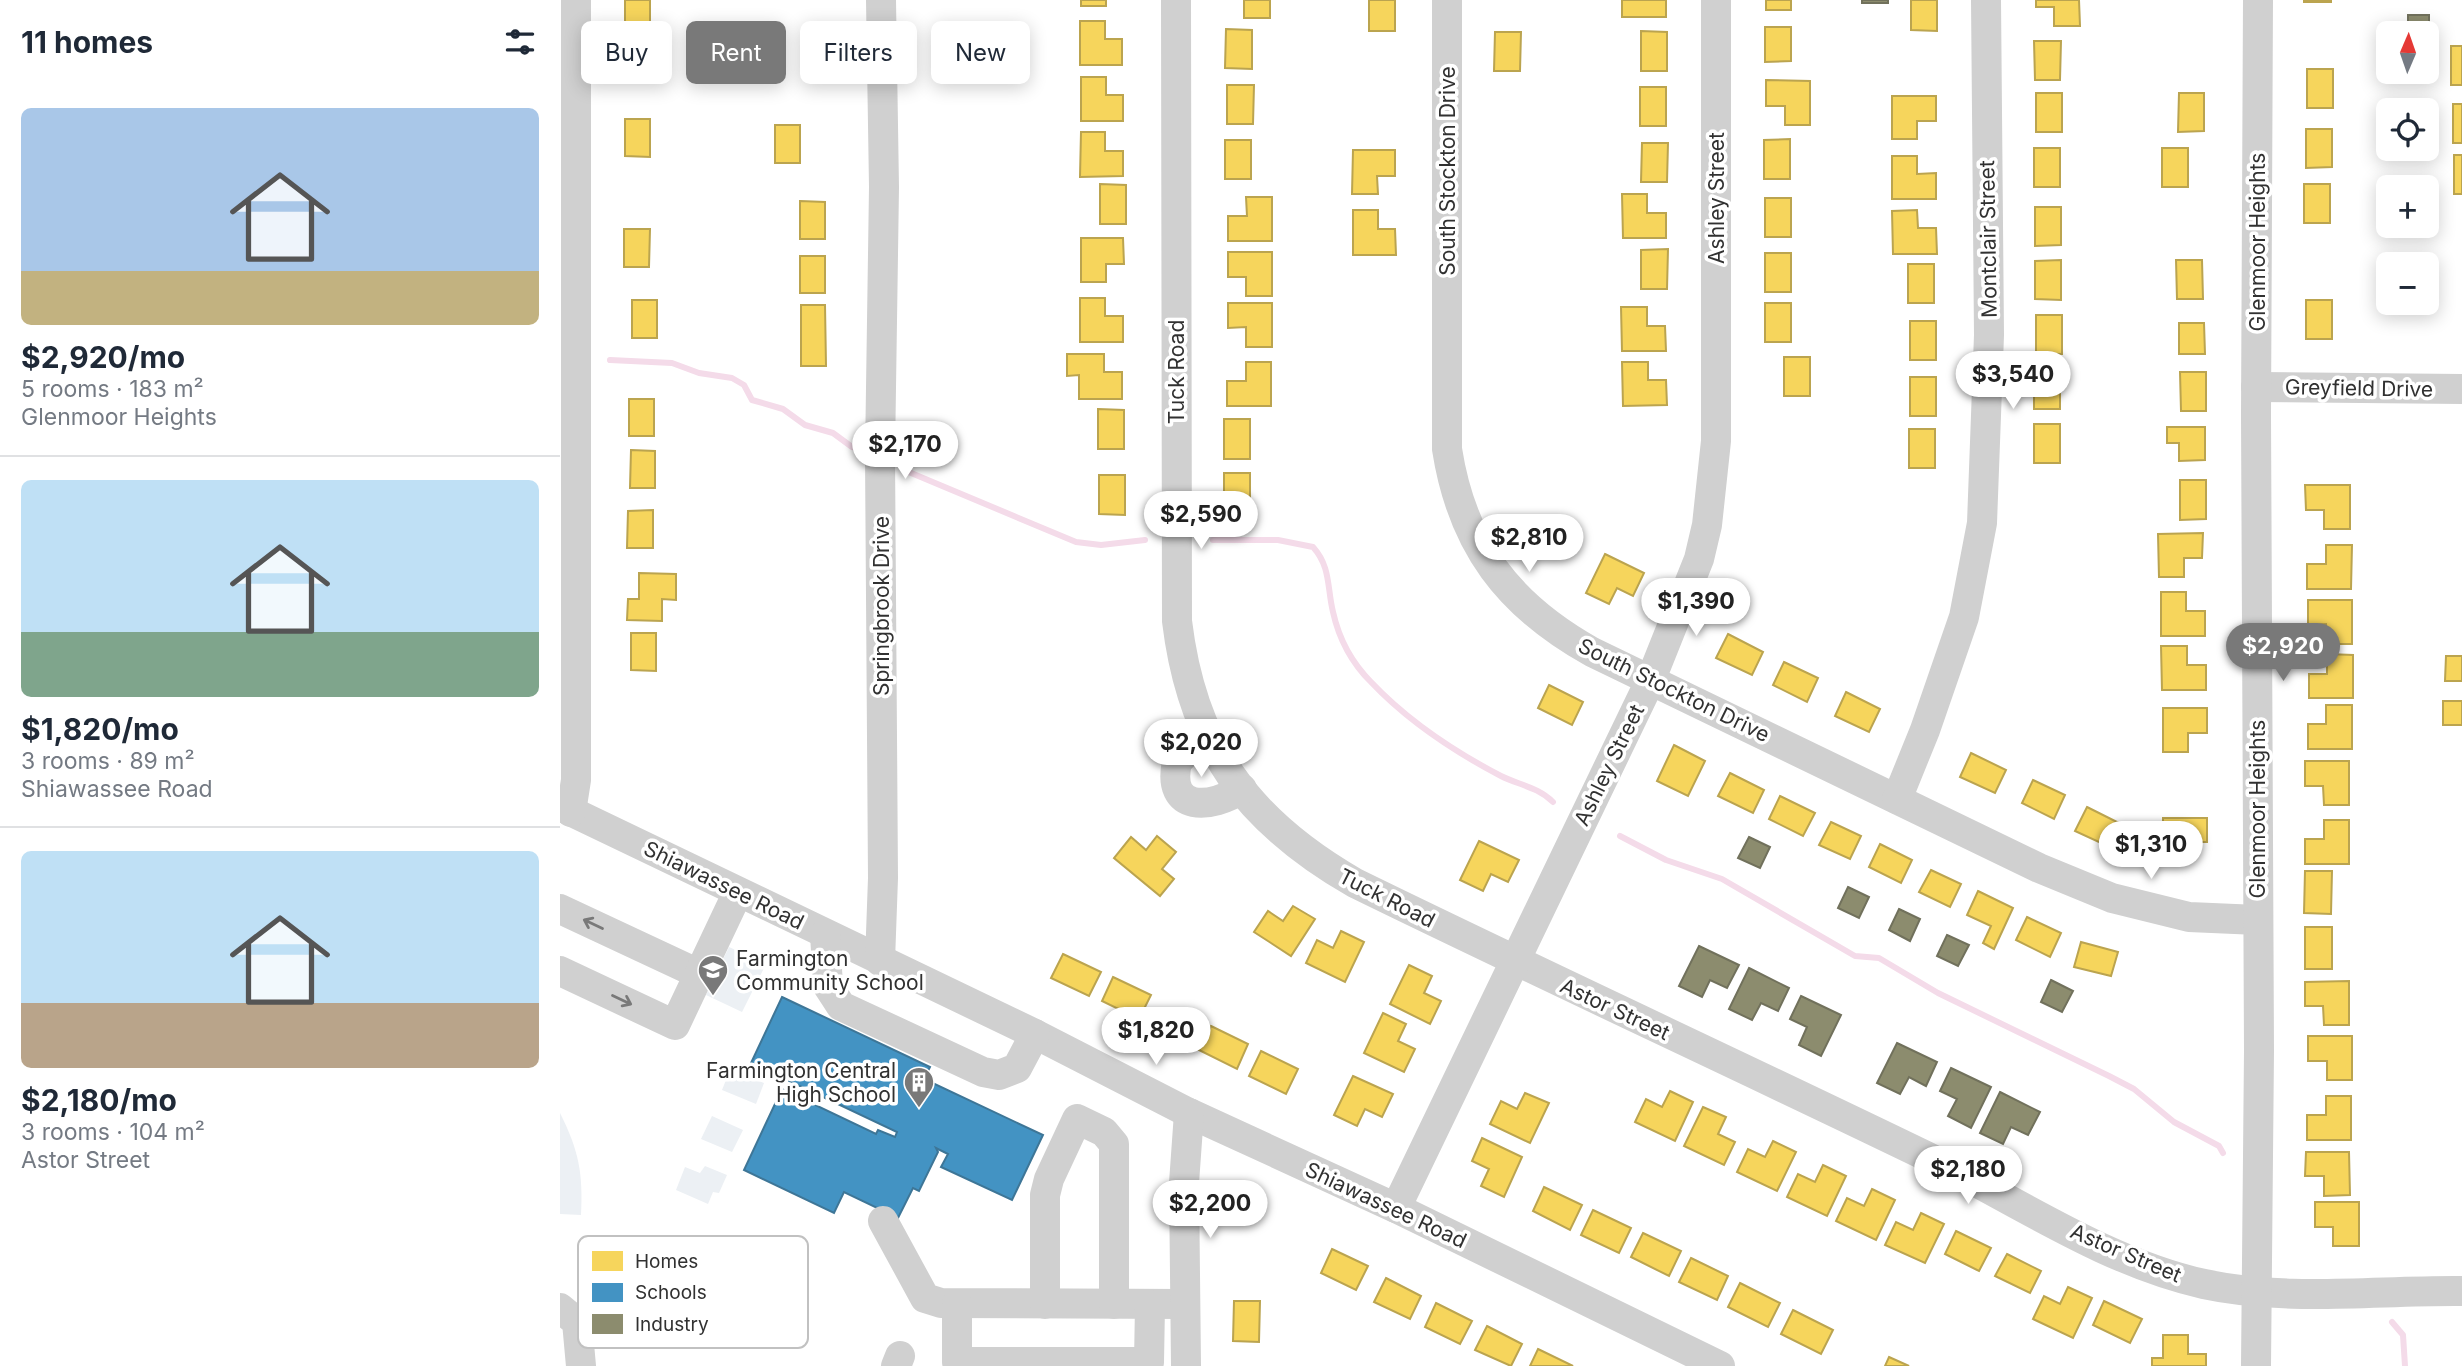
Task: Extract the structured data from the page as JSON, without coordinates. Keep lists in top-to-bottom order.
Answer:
{
  "streets": {
    "street": [
      "South Stockton Drive",
      "Ashley Street",
      "Montclair Street",
      "Glenmoor Heights",
      "Tuck Road",
      "Greyfield Drive",
      "Springbrook Drive",
      "Shiawassee Road",
      "Astor Street"
    ]
  },
  "crossings": [
    ["South Stockton Drive", "Ashley Street"],
    ["South Stockton Drive", "Montclair Street"],
    ["South Stockton Drive", "Glenmoor Heights"],
    ["Ashley Street", "Tuck Road"],
    ["Ashley Street", "Shiawassee Road"],
    ["Ashley Street", "Astor Street"],
    ["Glenmoor Heights", "Greyfield Drive"],
    ["Glenmoor Heights", "Astor Street"],
    ["Tuck Road", "Astor Street"],
    ["Springbrook Drive", "Shiawassee Road"]
  ],
  "places": {
    "school or university": ["Farmington Community School"],
    "building": ["Farmington Central High School"]
  },
  "legend": ["Homes", "Schools", "Industry"],
  "north": "top",
  "page": {
    "heading": "11 homes",
    "map_buttons": ["+", "−"],
    "chip": [
      "Buy",
      "Rent",
      "Filters",
      "New"
    ],
    "list": [
      {
        "name": "$2,920/mo",
        "note": "5 rooms · 183 m² · Glenmoor Heights"
      },
      {
        "name": "$1,820/mo",
        "note": "3 rooms · 89 m² · Shiawassee Road"
      },
      {
        "name": "$2,180/mo",
        "note": "3 rooms · 104 m² · Astor Street"
      }
    ],
    "price": [
      "$3,540",
      "$2,170",
      "$2,590",
      "$2,810",
      "$1,390",
      "$2,920",
      "$2,020",
      "$1,310",
      "$1,820",
      "$2,180",
      "$2,200"
    ]
  }
}
